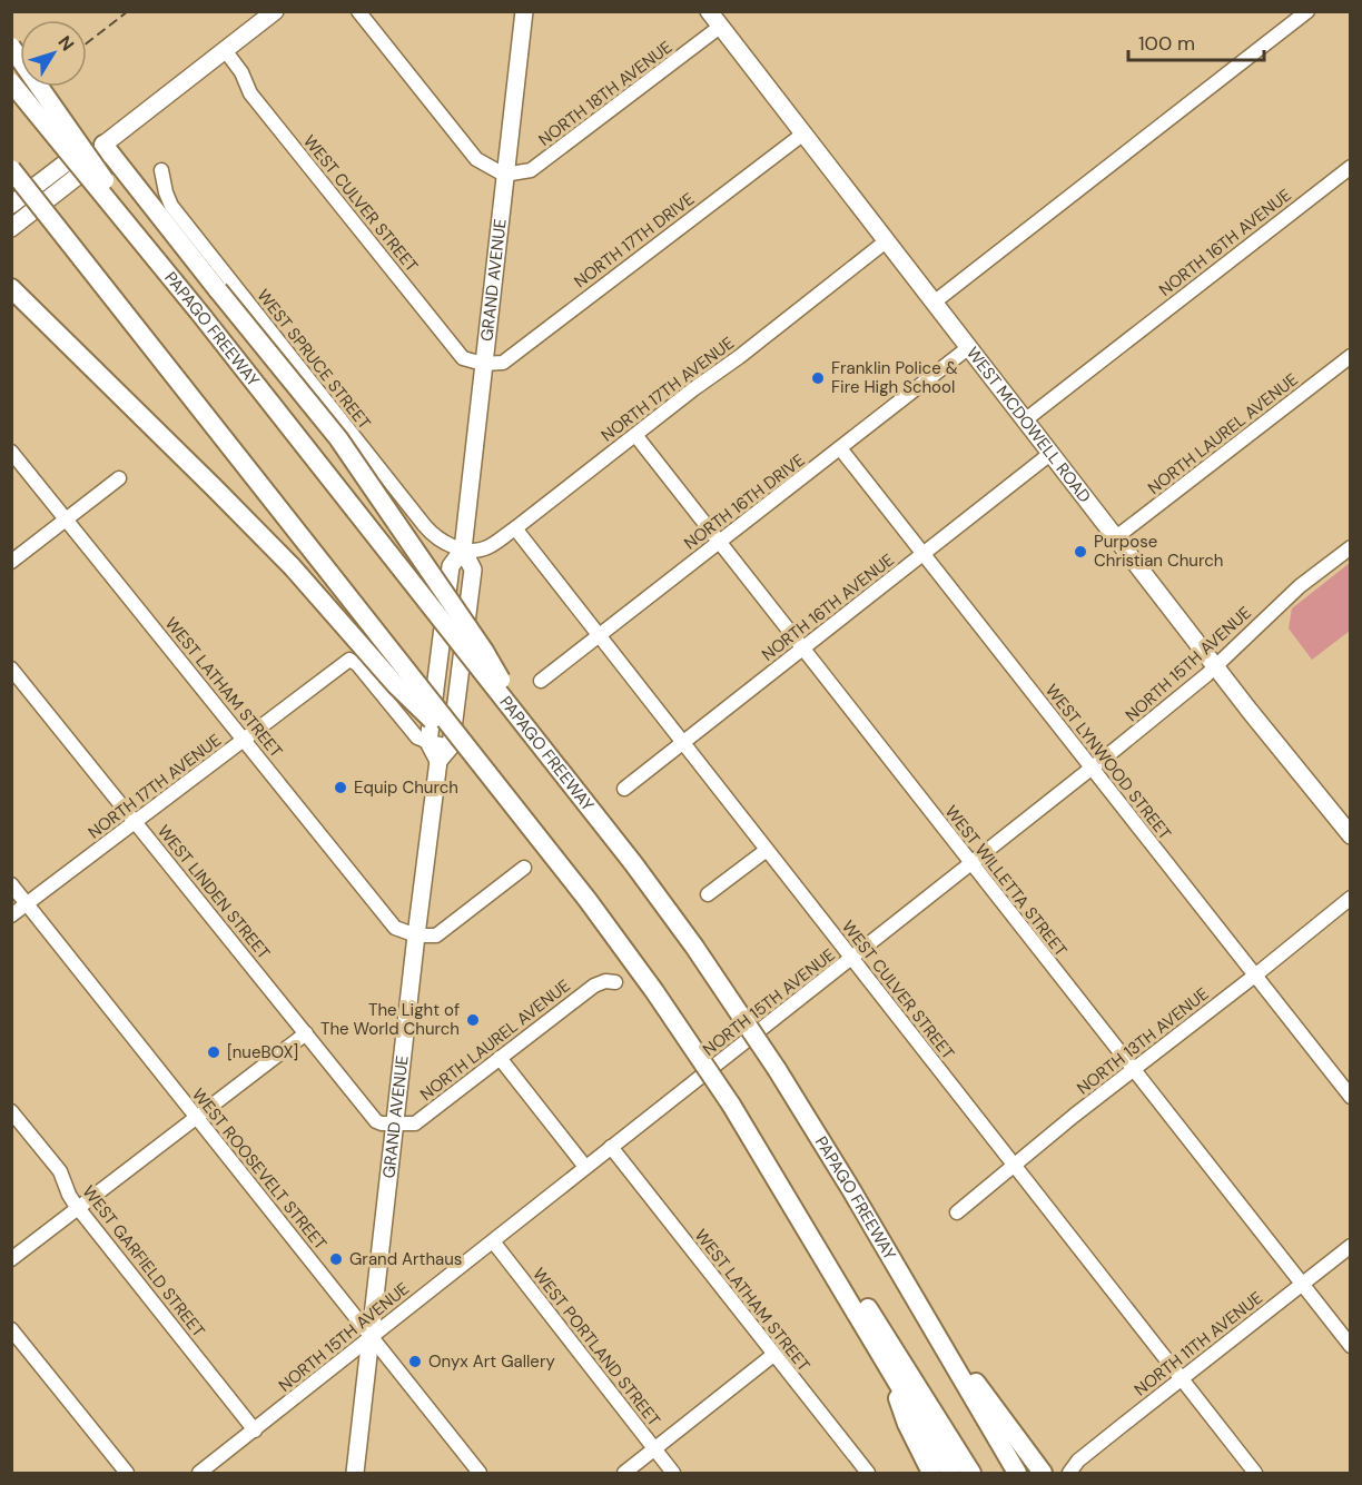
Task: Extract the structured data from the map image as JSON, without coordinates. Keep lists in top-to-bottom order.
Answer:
{
  "streets": {
    "highway": ["PAPAGO FREEWAY"],
    "main road": ["GRAND AVENUE", "WEST MCDOWELL ROAD"],
    "street": [
      "NORTH 18TH AVENUE",
      "WEST CULVER STREET",
      "NORTH 17TH DRIVE",
      "NORTH 16TH AVENUE",
      "WEST SPRUCE STREET",
      "NORTH 17TH AVENUE",
      "NORTH LAUREL AVENUE",
      "NORTH 16TH DRIVE",
      "NORTH 15TH AVENUE",
      "WEST LATHAM STREET",
      "WEST LYNWOOD STREET",
      "WEST WILLETTA STREET",
      "WEST LINDEN STREET",
      "NORTH 13TH AVENUE",
      "WEST ROOSEVELT STREET",
      "WEST GARFIELD STREET",
      "NORTH 11TH AVENUE",
      "WEST PORTLAND STREET"
    ]
  },
  "crossings": [
    ["NORTH 18TH AVENUE", "GRAND AVENUE"],
    ["NORTH 18TH AVENUE", "WEST MCDOWELL ROAD"],
    ["WEST CULVER STREET", "NORTH 17TH DRIVE"],
    ["WEST CULVER STREET", "NORTH 16TH AVENUE"],
    ["WEST CULVER STREET", "GRAND AVENUE"],
    ["WEST CULVER STREET", "NORTH 17TH AVENUE"],
    ["WEST CULVER STREET", "NORTH 16TH DRIVE"],
    ["WEST CULVER STREET", "NORTH 15TH AVENUE"],
    ["WEST CULVER STREET", "NORTH 13TH AVENUE"],
    ["WEST CULVER STREET", "NORTH 11TH AVENUE"],
    ["NORTH 17TH DRIVE", "GRAND AVENUE"],
    ["NORTH 17TH DRIVE", "WEST MCDOWELL ROAD"],
    ["NORTH 16TH AVENUE", "WEST MCDOWELL ROAD"],
    ["NORTH 16TH AVENUE", "WEST LYNWOOD STREET"],
    ["NORTH 16TH AVENUE", "WEST WILLETTA STREET"],
    ["GRAND AVENUE", "WEST SPRUCE STREET"],
    ["GRAND AVENUE", "NORTH 17TH AVENUE"],
    ["GRAND AVENUE", "NORTH LAUREL AVENUE"],
    ["GRAND AVENUE", "NORTH 15TH AVENUE"],
    ["GRAND AVENUE", "WEST LATHAM STREET"],
    ["GRAND AVENUE", "WEST LINDEN STREET"],
    ["GRAND AVENUE", "WEST ROOSEVELT STREET"],
    ["WEST SPRUCE STREET", "NORTH 17TH AVENUE"],
    ["NORTH 17TH AVENUE", "WEST MCDOWELL ROAD"],
    ["NORTH 17TH AVENUE", "WEST LATHAM STREET"],
    ["NORTH 17TH AVENUE", "WEST WILLETTA STREET"],
    ["NORTH 17TH AVENUE", "WEST LINDEN STREET"],
    ["NORTH 17TH AVENUE", "WEST ROOSEVELT STREET"],
    ["WEST MCDOWELL ROAD", "NORTH LAUREL AVENUE"],
    ["WEST MCDOWELL ROAD", "NORTH 16TH DRIVE"],
    ["WEST MCDOWELL ROAD", "NORTH 15TH AVENUE"],
    ["NORTH LAUREL AVENUE", "WEST LINDEN STREET"],
    ["NORTH 16TH DRIVE", "WEST LYNWOOD STREET"],
    ["NORTH 16TH DRIVE", "WEST WILLETTA STREET"],
    ["NORTH 15TH AVENUE", "WEST LATHAM STREET"],
    ["NORTH 15TH AVENUE", "WEST LYNWOOD STREET"],
    ["NORTH 15TH AVENUE", "WEST WILLETTA STREET"],
    ["NORTH 15TH AVENUE", "WEST ROOSEVELT STREET"],
    ["NORTH 15TH AVENUE", "WEST GARFIELD STREET"],
    ["NORTH 15TH AVENUE", "WEST PORTLAND STREET"],
    ["WEST LYNWOOD STREET", "NORTH 13TH AVENUE"],
    ["WEST WILLETTA STREET", "NORTH 13TH AVENUE"],
    ["WEST WILLETTA STREET", "NORTH 11TH AVENUE"]
  ],
  "places": [
    "Franklin Police & Fire High School",
    "Purpose Christian Church",
    "Equip Church",
    "The Light of The World Church",
    "[nueBOX]",
    "Grand Arthaus",
    "Onyx Art Gallery"
  ],
  "scale_bar": "100 m",
  "north": "top right"
}
